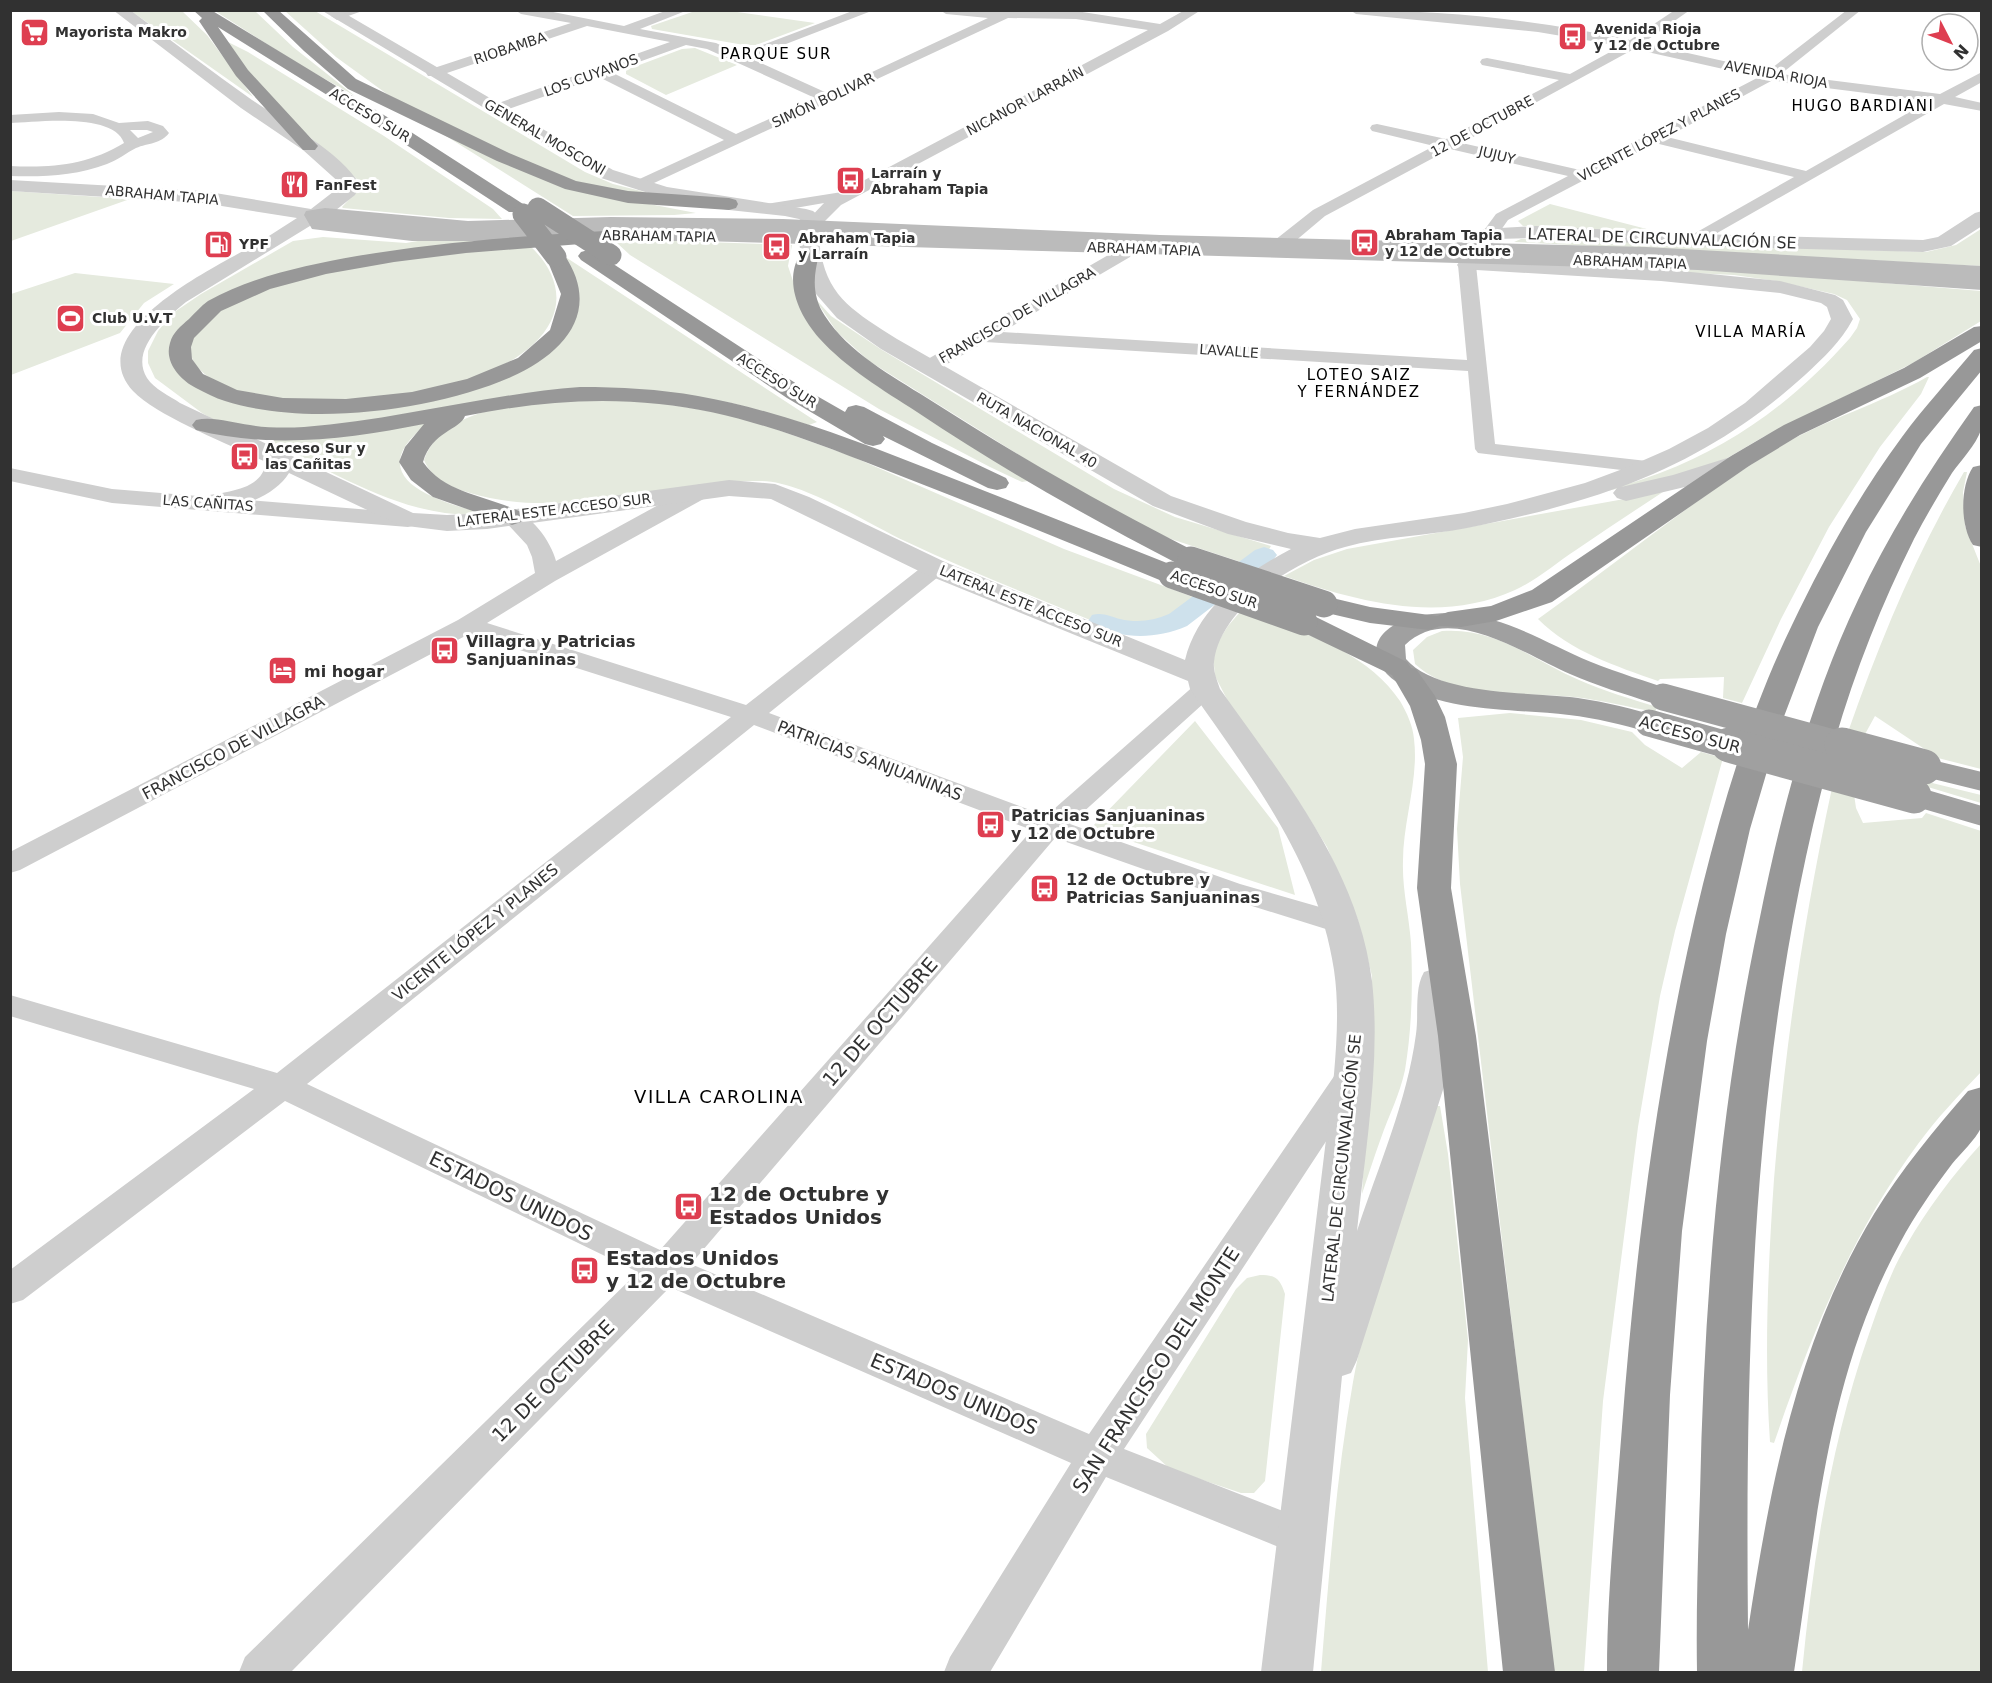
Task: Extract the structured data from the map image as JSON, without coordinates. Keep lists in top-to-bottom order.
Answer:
{
  "streets": {
    "highway": ["ACCESO SUR"],
    "main road": ["ABRAHAM TAPIA"],
    "street": [
      "RIOBAMBA",
      "AVENIDA RIOJA",
      "LOS CUYANOS",
      "SIMÓN BOLIVAR",
      "NICANOR LARRAÍN",
      "12 DE OCTUBRE",
      "VICENTE LÓPEZ Y PLANES",
      "GENERAL MOSCONI",
      "JUJUY",
      "LATERAL DE CIRCUNVALACIÓN SE",
      "FRANCISCO DE VILLAGRA",
      "LAVALLE",
      "RUTA NACIONAL 40",
      "LAS CAÑITAS",
      "LATERAL ESTE ACCESO SUR",
      "PATRICIAS SANJUANINAS",
      "ESTADOS UNIDOS",
      "SAN FRANCISCO DEL MONTE"
    ]
  },
  "crossings": [
    ["RIOBAMBA", "GENERAL MOSCONI"],
    ["AVENIDA RIOJA", "12 DE OCTUBRE"],
    ["AVENIDA RIOJA", "VICENTE LÓPEZ Y PLANES"],
    ["LOS CUYANOS", "GENERAL MOSCONI"],
    ["SIMÓN BOLIVAR", "GENERAL MOSCONI"],
    ["NICANOR LARRAÍN", "GENERAL MOSCONI"],
    ["NICANOR LARRAÍN", "ABRAHAM TAPIA"],
    ["NICANOR LARRAÍN", "RUTA NACIONAL 40"],
    ["12 DE OCTUBRE", "JUJUY"],
    ["12 DE OCTUBRE", "ABRAHAM TAPIA"],
    ["12 DE OCTUBRE", "LATERAL DE CIRCUNVALACIÓN SE"],
    ["12 DE OCTUBRE", "LATERAL ESTE ACCESO SUR"],
    ["12 DE OCTUBRE", "PATRICIAS SANJUANINAS"],
    ["12 DE OCTUBRE", "ESTADOS UNIDOS"],
    ["VICENTE LÓPEZ Y PLANES", "JUJUY"],
    ["VICENTE LÓPEZ Y PLANES", "ABRAHAM TAPIA"],
    ["VICENTE LÓPEZ Y PLANES", "LATERAL DE CIRCUNVALACIÓN SE"],
    ["VICENTE LÓPEZ Y PLANES", "LATERAL ESTE ACCESO SUR"],
    ["VICENTE LÓPEZ Y PLANES", "PATRICIAS SANJUANINAS"],
    ["VICENTE LÓPEZ Y PLANES", "ESTADOS UNIDOS"],
    ["GENERAL MOSCONI", "ABRAHAM TAPIA"],
    ["GENERAL MOSCONI", "RUTA NACIONAL 40"],
    ["ABRAHAM TAPIA", "LATERAL DE CIRCUNVALACIÓN SE"],
    ["ABRAHAM TAPIA", "FRANCISCO DE VILLAGRA"],
    ["ABRAHAM TAPIA", "RUTA NACIONAL 40"],
    ["ABRAHAM TAPIA", "LATERAL ESTE ACCESO SUR"],
    ["LATERAL DE CIRCUNVALACIÓN SE", "LATERAL ESTE ACCESO SUR"],
    ["LATERAL DE CIRCUNVALACIÓN SE", "PATRICIAS SANJUANINAS"],
    ["LATERAL DE CIRCUNVALACIÓN SE", "ESTADOS UNIDOS"],
    ["LATERAL DE CIRCUNVALACIÓN SE", "SAN FRANCISCO DEL MONTE"],
    ["FRANCISCO DE VILLAGRA", "LAVALLE"],
    ["FRANCISCO DE VILLAGRA", "RUTA NACIONAL 40"],
    ["FRANCISCO DE VILLAGRA", "LATERAL ESTE ACCESO SUR"],
    ["FRANCISCO DE VILLAGRA", "PATRICIAS SANJUANINAS"],
    ["LAS CAÑITAS", "LATERAL ESTE ACCESO SUR"],
    ["ESTADOS UNIDOS", "SAN FRANCISCO DEL MONTE"]
  ],
  "districts": [
    "PARQUE SUR",
    "HUGO BARDIANI",
    "VILLA MARÍA",
    "LOTEO SAIZ Y FERNÁNDEZ",
    "VILLA CAROLINA"
  ],
  "places": {
    "supermarket": ["Mayorista Makro"],
    "bus stop": [
      "Avenida Rioja y 12 de Octubre",
      "Larraín y Abraham Tapia",
      "Abraham Tapia y 12 de Octubre",
      "Abraham Tapia y Larraín",
      "Acceso Sur y las Cañitas",
      "Villagra y Patricias Sanjuaninas",
      "Patricias Sanjuaninas y 12 de Octubre",
      "12 de Octubre y Patricias Sanjuaninas",
      "12 de Octubre y Estados Unidos",
      "Estados Unidos y 12 de Octubre"
    ],
    "restaurant": ["FanFest"],
    "fuel station": ["YPF"],
    "sports": ["Club U.V.T"],
    "hotel": ["mi hogar"]
  },
  "north": "bottom right"
}
